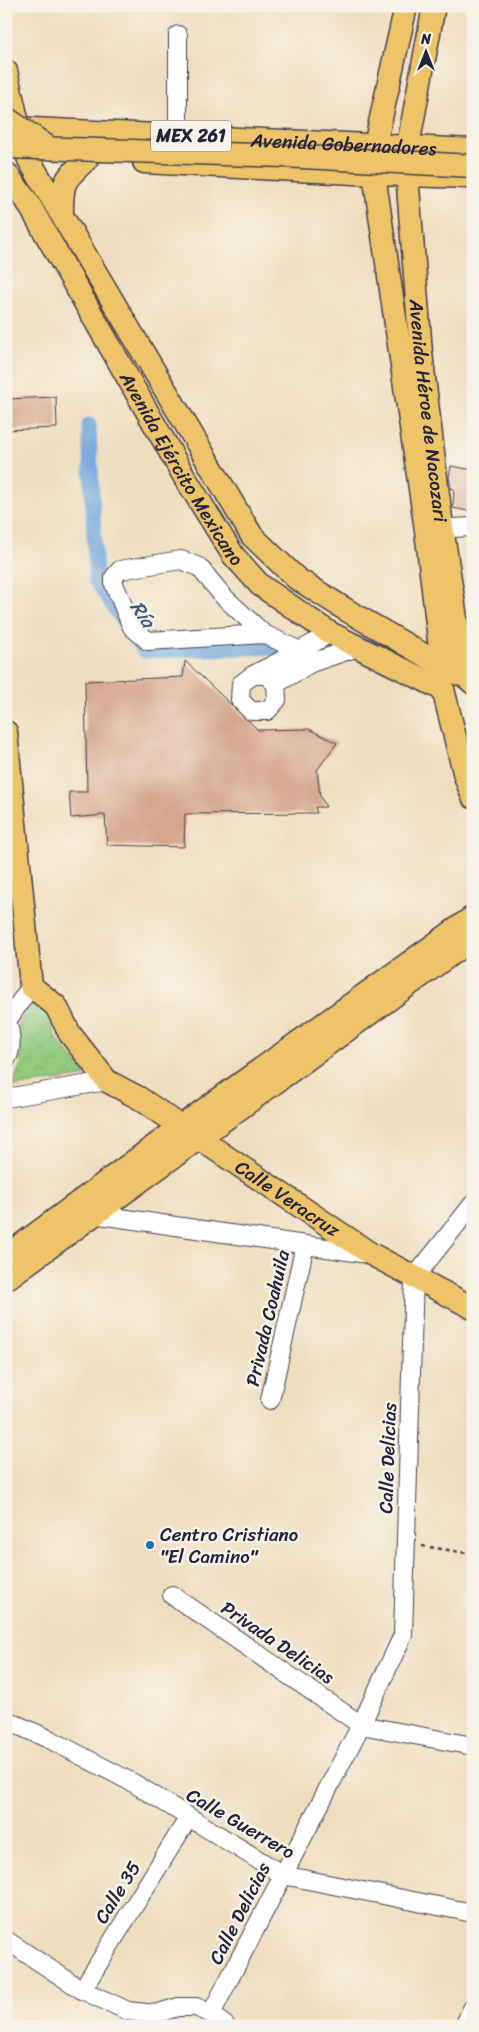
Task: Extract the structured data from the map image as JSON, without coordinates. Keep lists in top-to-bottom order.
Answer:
{
  "streets": {
    "main road": [
      "MEX 261",
      "Avenida Gobernadores",
      "Avenida Héroe de Nacozari",
      "Avenida Ejército Mexicano",
      "Calle Veracruz"
    ],
    "street": [
      "Privada Coahuila",
      "Calle Delicias",
      "Privada Delicias",
      "Calle Guerrero",
      "Calle 35"
    ]
  },
  "crossings": [
    ["Avenida Gobernadores", "Avenida Héroe de Nacozari"],
    ["Avenida Gobernadores", "Avenida Ejército Mexicano"],
    ["Avenida Héroe de Nacozari", "Avenida Ejército Mexicano"],
    ["Calle Veracruz", "Calle Delicias"],
    ["Calle Delicias", "Privada Delicias"],
    ["Calle Delicias", "Calle Guerrero"],
    ["Calle Guerrero", "Calle 35"]
  ],
  "water": ["Ría"],
  "places": ["Centro Cristiano \"El Camino\""],
  "north": "top"
}
